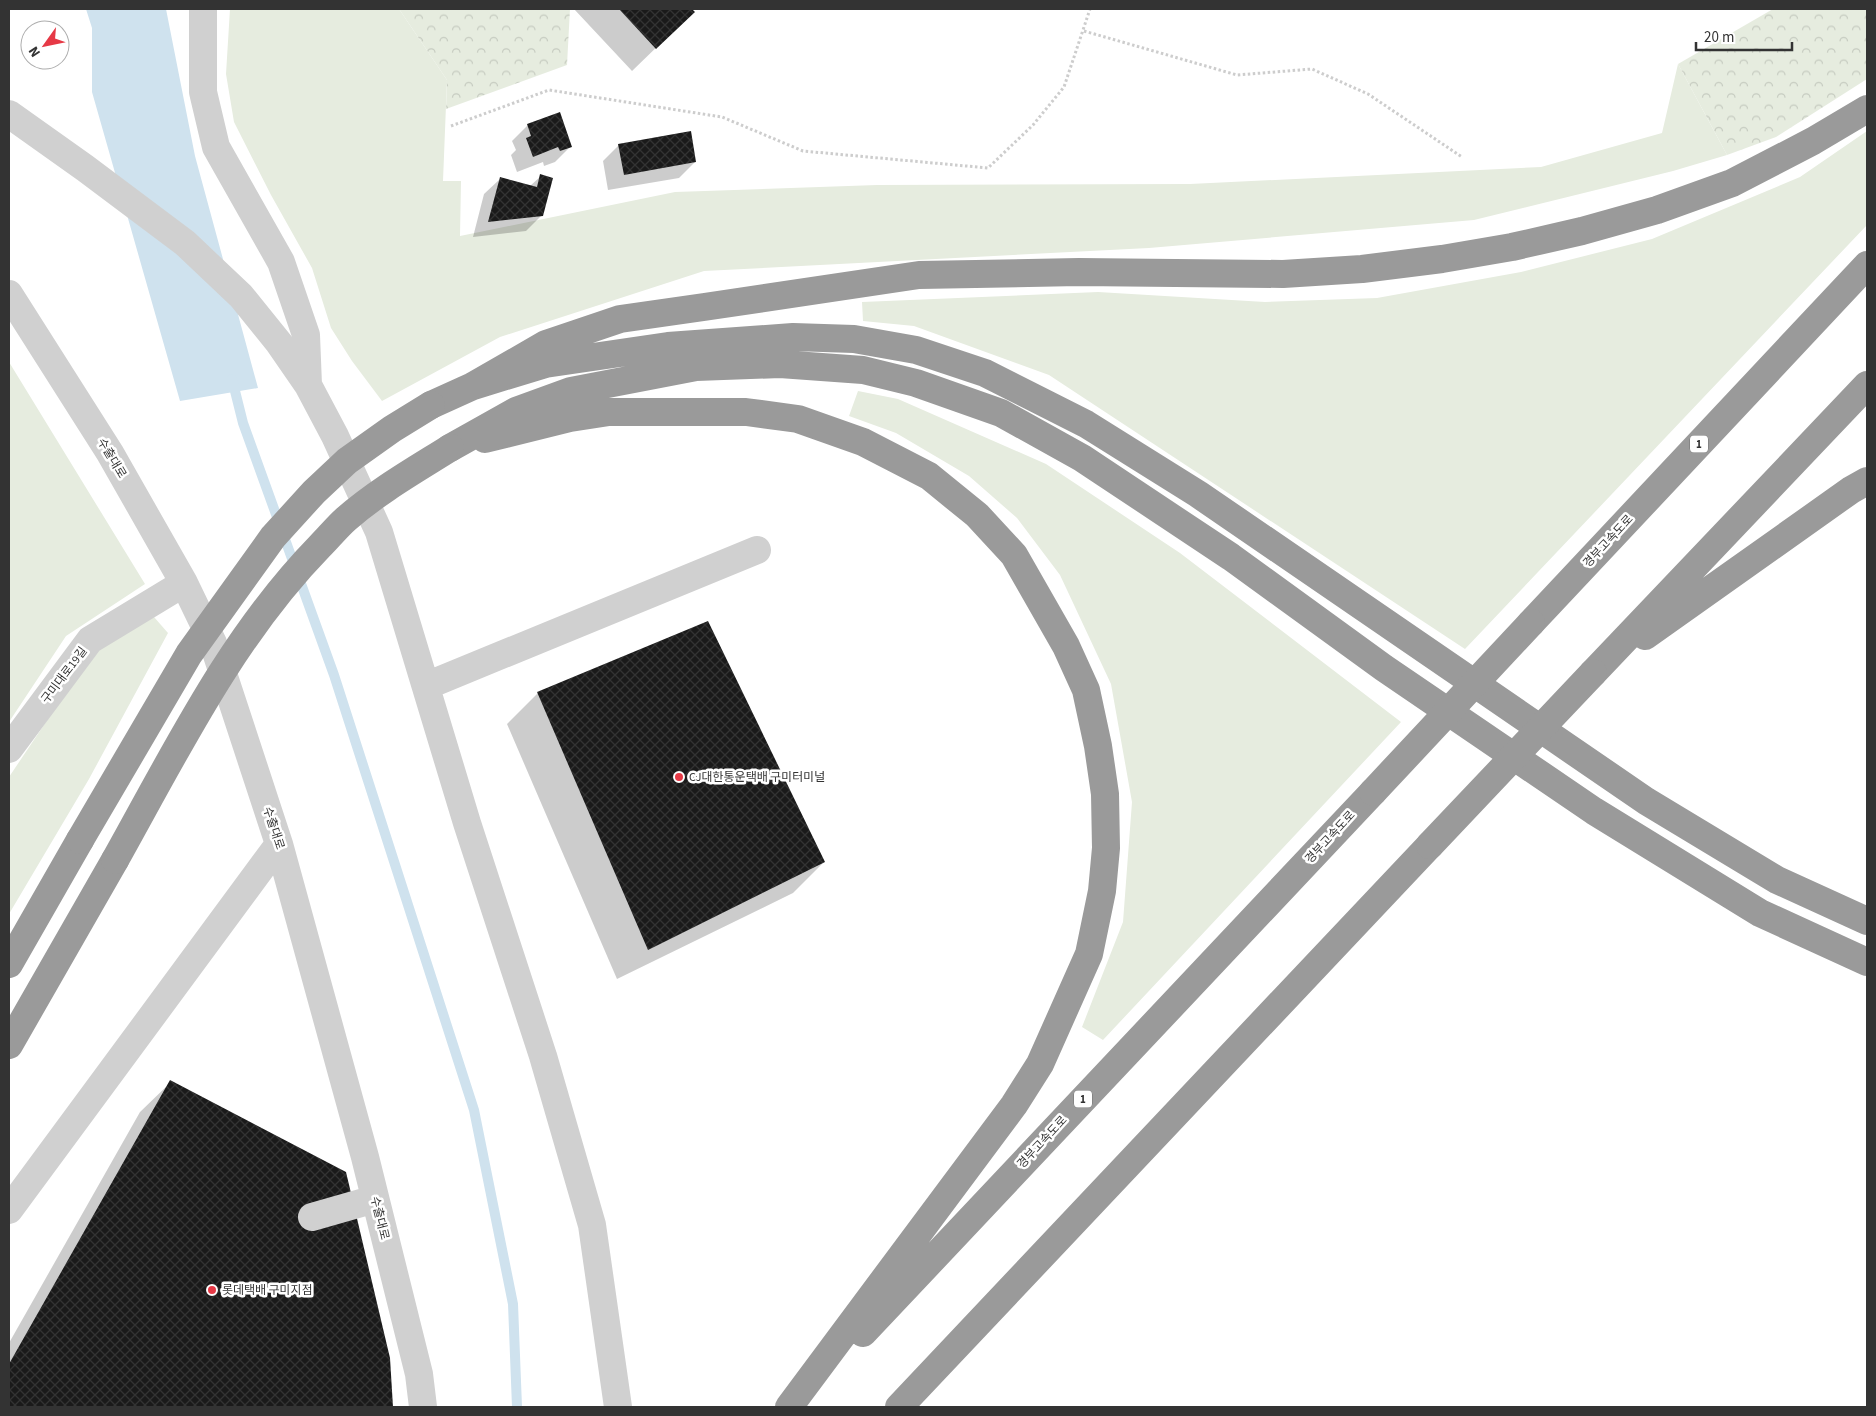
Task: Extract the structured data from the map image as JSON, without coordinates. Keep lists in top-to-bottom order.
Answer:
{
  "streets": {
    "highway": ["1", "경부고속도로"],
    "street": ["수출대로", "구미대로19길"]
  },
  "crossings": [
    ["수출대로", "구미대로19길"]
  ],
  "places": ["CJ대한통운택배 구미터미널", "롯데택배 구미지점"],
  "scale_bar": "20 m",
  "north": "bottom left"
}
